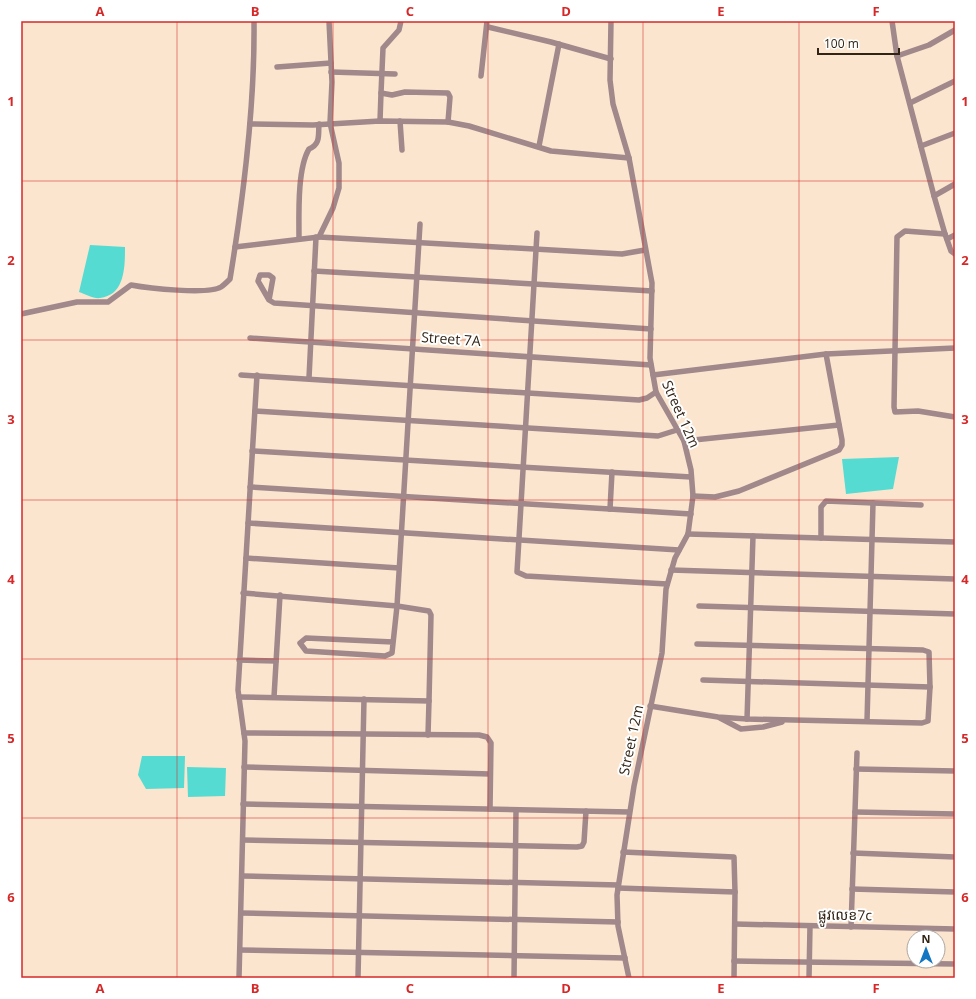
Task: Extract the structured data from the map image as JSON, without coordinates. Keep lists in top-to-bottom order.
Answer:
{
  "streets": {
    "street": ["Street 7A", "Street 12m", "ផ្លូវលេខ7c"]
  },
  "crossings": [
    ["Street 7A", "Street 12m"]
  ],
  "scale_bar": "100 m",
  "north": "top",
  "grid": {
    "columns": [
      "A",
      "B",
      "C",
      "D",
      "E",
      "F"
    ],
    "rows": [
      "1",
      "2",
      "3",
      "4",
      "5",
      "6"
    ]
  }
}
